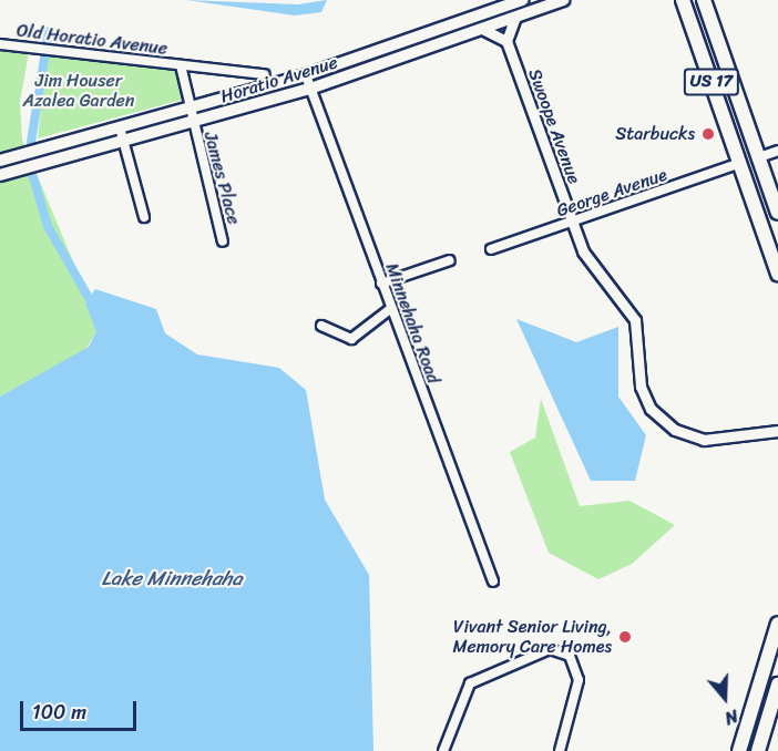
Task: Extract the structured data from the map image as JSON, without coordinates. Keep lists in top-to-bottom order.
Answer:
{
  "streets": {
    "main road": ["Horatio Avenue", "US 17"],
    "street": [
      "Old Horatio Avenue",
      "Swoope Avenue",
      "James Place",
      "George Avenue",
      "Minnehaha Road"
    ]
  },
  "crossings": [
    ["Old Horatio Avenue", "Horatio Avenue"],
    ["Old Horatio Avenue", "James Place"],
    ["Horatio Avenue", "James Place"],
    ["Horatio Avenue", "Minnehaha Road"],
    ["US 17", "George Avenue"],
    ["Swoope Avenue", "George Avenue"]
  ],
  "water": ["Lake Minnehaha"],
  "parks": ["Jim Houser Azalea Garden"],
  "places": ["Starbucks", "Vivant Senior Living, Memory Care Homes"],
  "scale_bar": "100 m",
  "north": "bottom"
}
